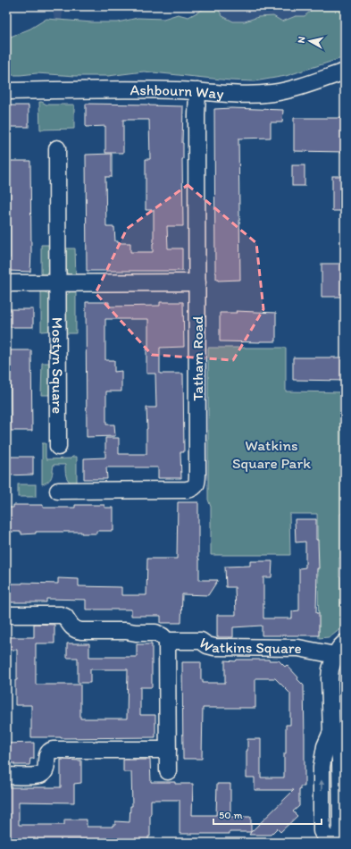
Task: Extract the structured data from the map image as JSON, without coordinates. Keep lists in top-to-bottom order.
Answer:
{
  "streets": {
    "street": [
      "Ashbourn Way",
      "Tatham Road",
      "Mostyn Square",
      "Watkins Square"
    ]
  },
  "crossings": [
    ["Ashbourn Way", "Tatham Road"]
  ],
  "parks": ["Watkins Square Park"],
  "scale_bar": "50 m",
  "north": "left"
}
